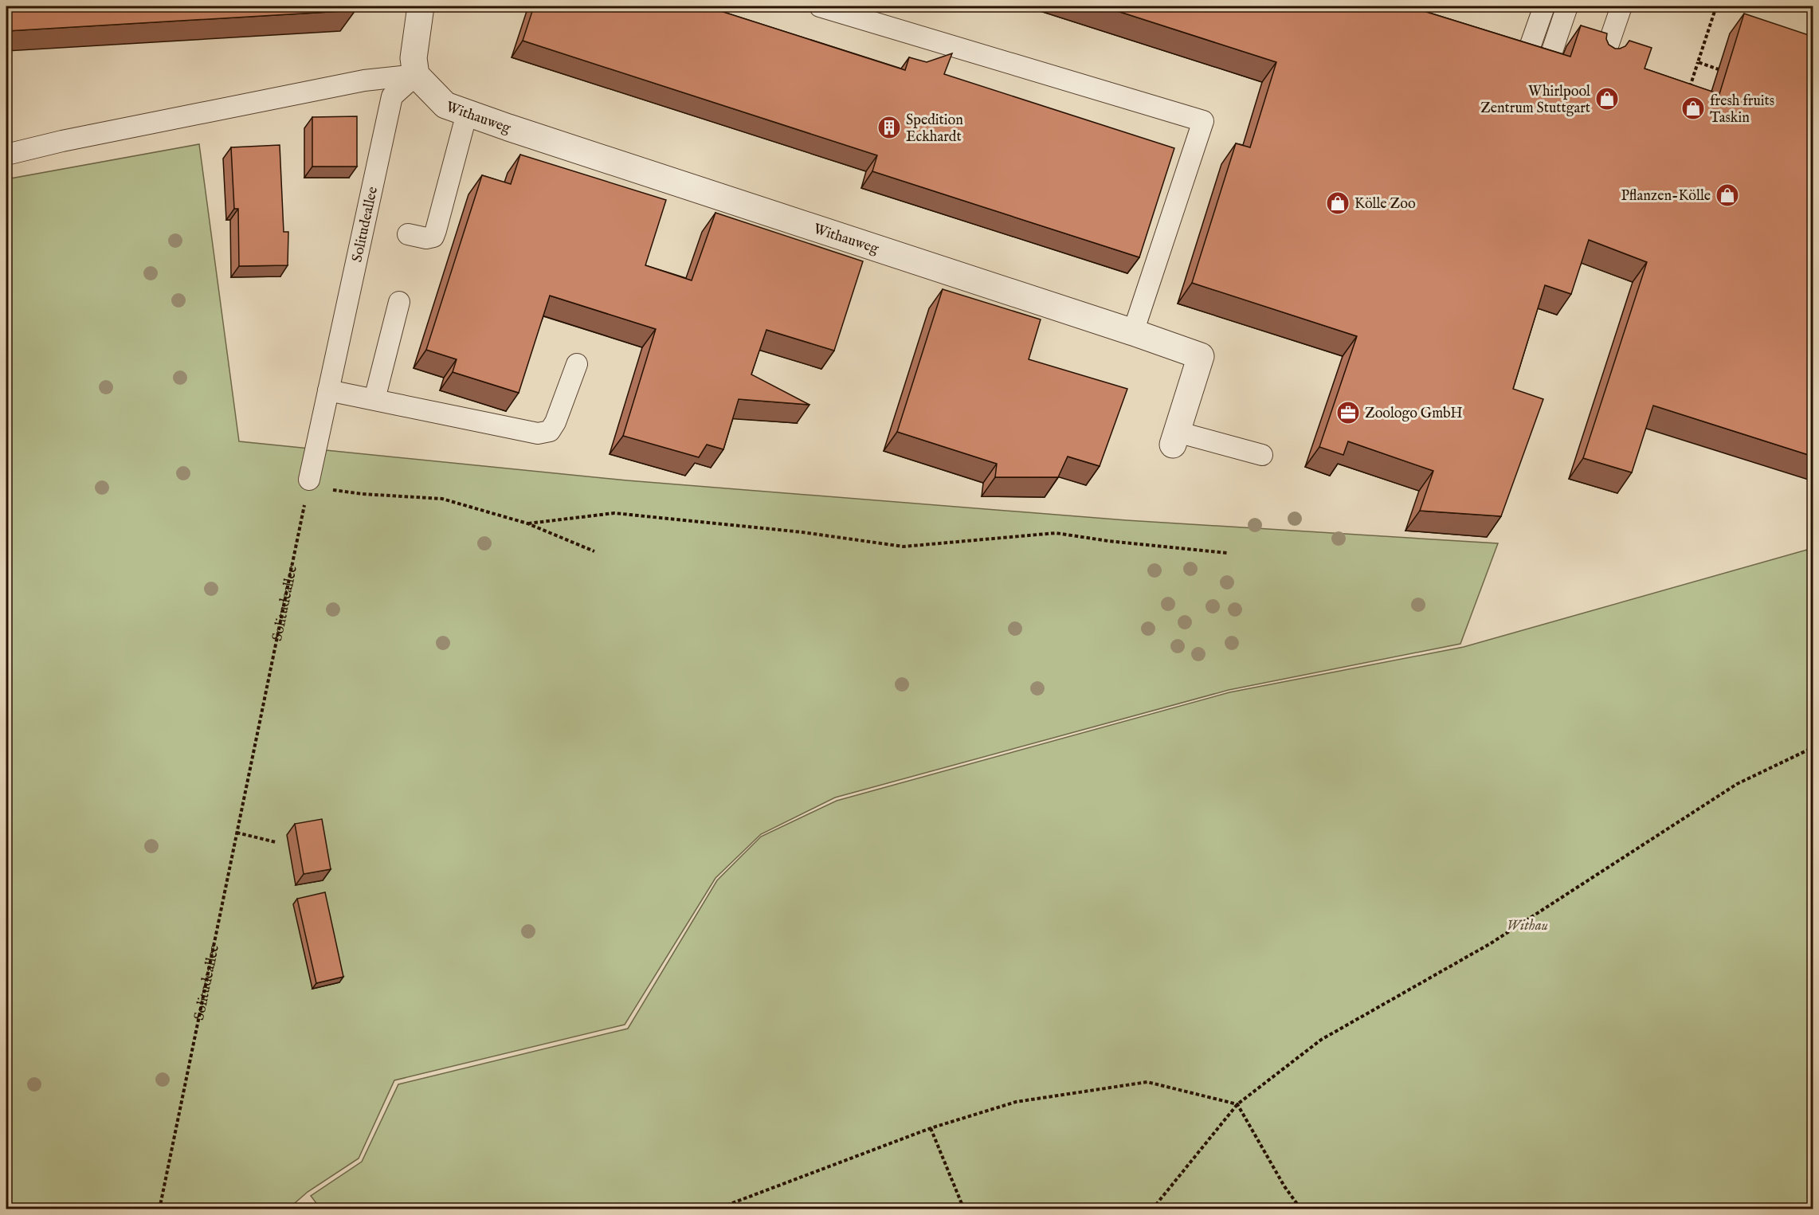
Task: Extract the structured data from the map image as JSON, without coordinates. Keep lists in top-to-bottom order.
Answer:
{
  "streets": {
    "street": ["Withauweg"],
    "lane": ["Solitudeallee"]
  },
  "crossings": [
    ["Withauweg", "Solitudeallee"]
  ],
  "parks": ["Withau"],
  "places": {
    "shop": [
      "Whirlpool Zentrum Stuttgart",
      "fresh fruits Taskin",
      "Pflanzen-Kölle",
      "Kölle Zoo"
    ],
    "building": ["Spedition Eckhardt"],
    "office": ["Zoologo GmbH"]
  }
}
